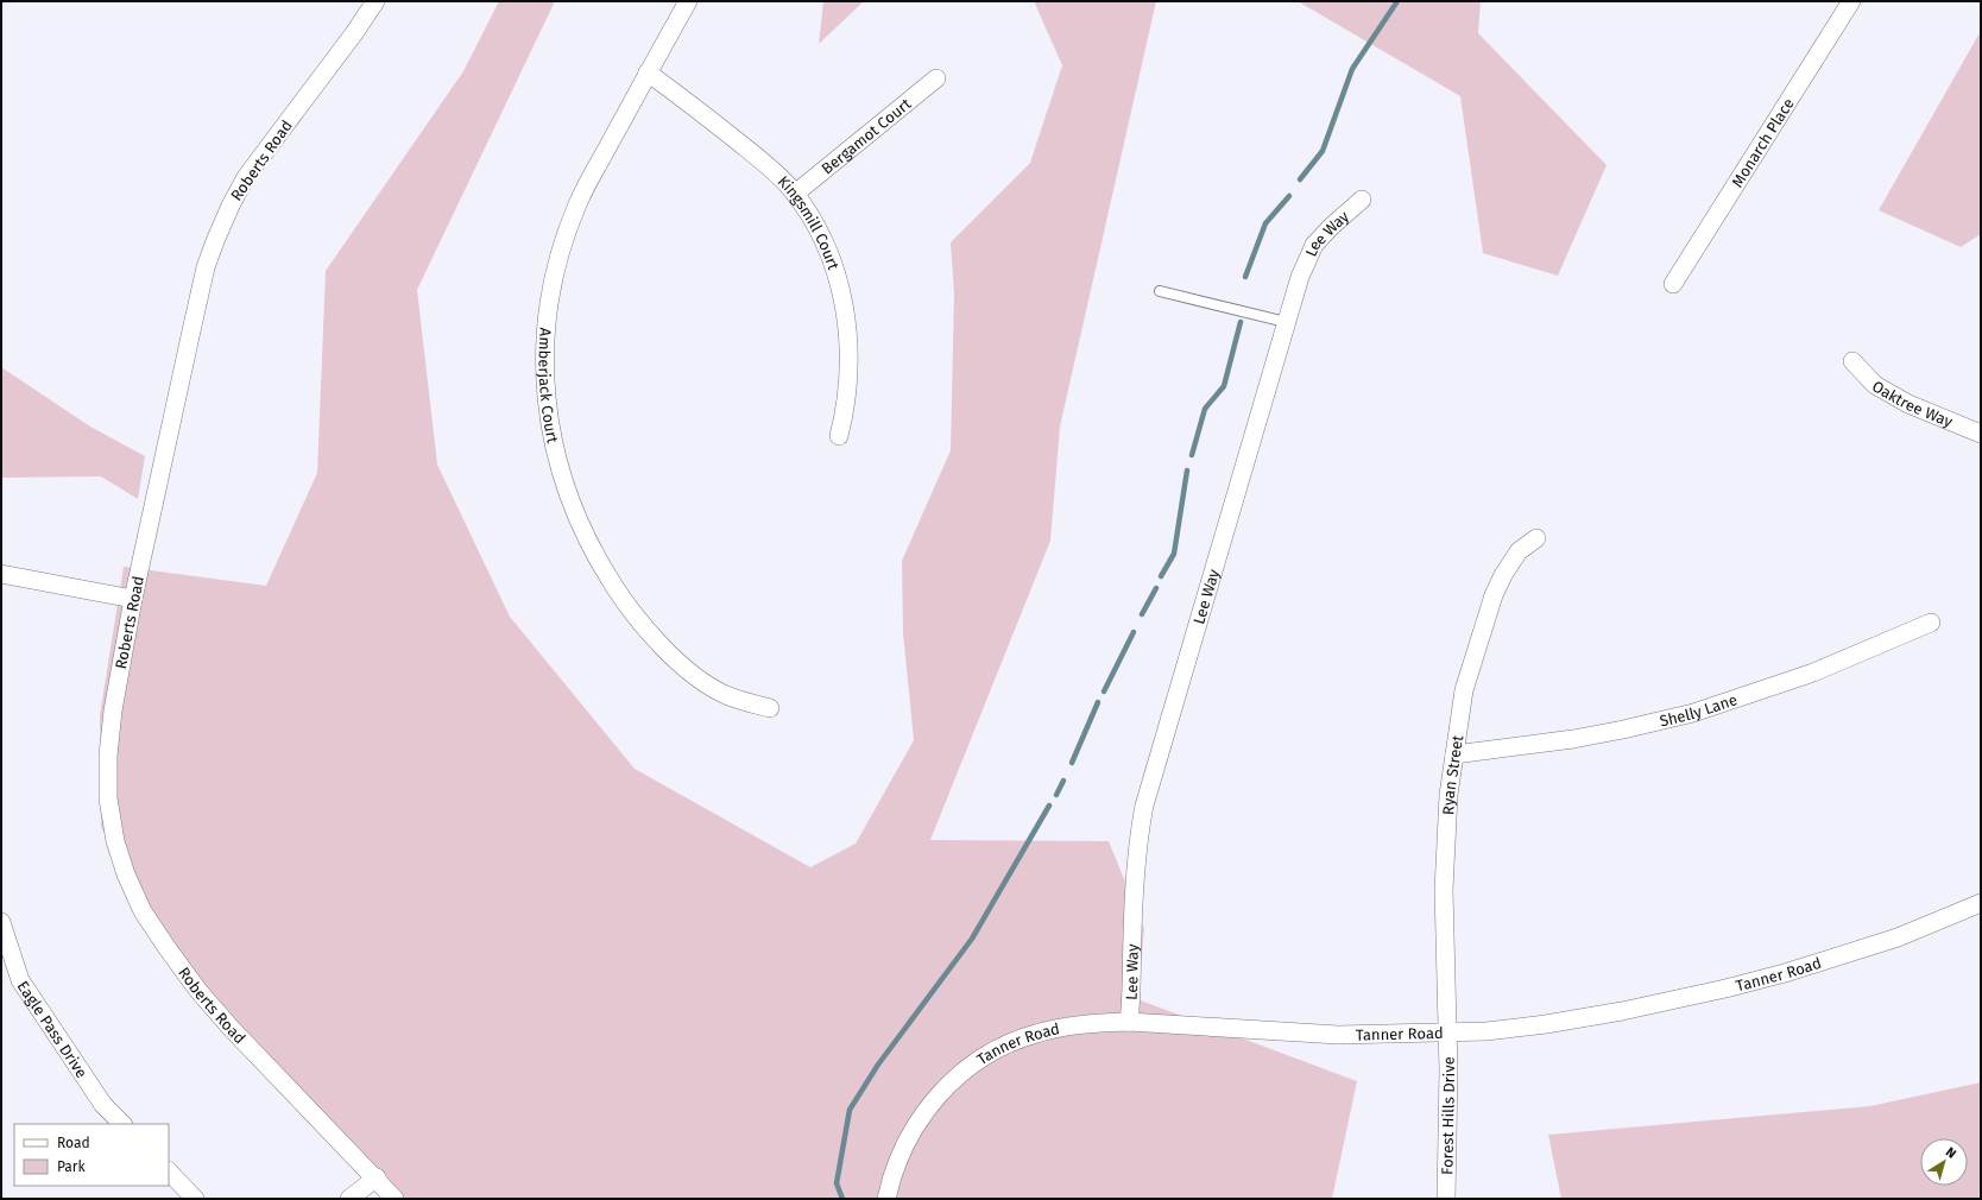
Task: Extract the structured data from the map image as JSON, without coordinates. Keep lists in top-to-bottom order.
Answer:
{
  "streets": {
    "street": [
      "Bergamot Court",
      "Monarch Place",
      "Roberts Road",
      "Kingsmill Court",
      "Lee Way",
      "Amberjack Court",
      "Oaktree Way",
      "Shelly Lane",
      "Ryan Street",
      "Tanner Road",
      "Eagle Pass Drive",
      "Forest Hills Drive"
    ]
  },
  "crossings": [
    ["Bergamot Court", "Kingsmill Court"],
    ["Kingsmill Court", "Amberjack Court"],
    ["Lee Way", "Tanner Road"],
    ["Shelly Lane", "Ryan Street"],
    ["Ryan Street", "Tanner Road"],
    ["Ryan Street", "Forest Hills Drive"],
    ["Tanner Road", "Forest Hills Drive"]
  ],
  "legend": ["Road", "Park"],
  "north": "top right"
}
